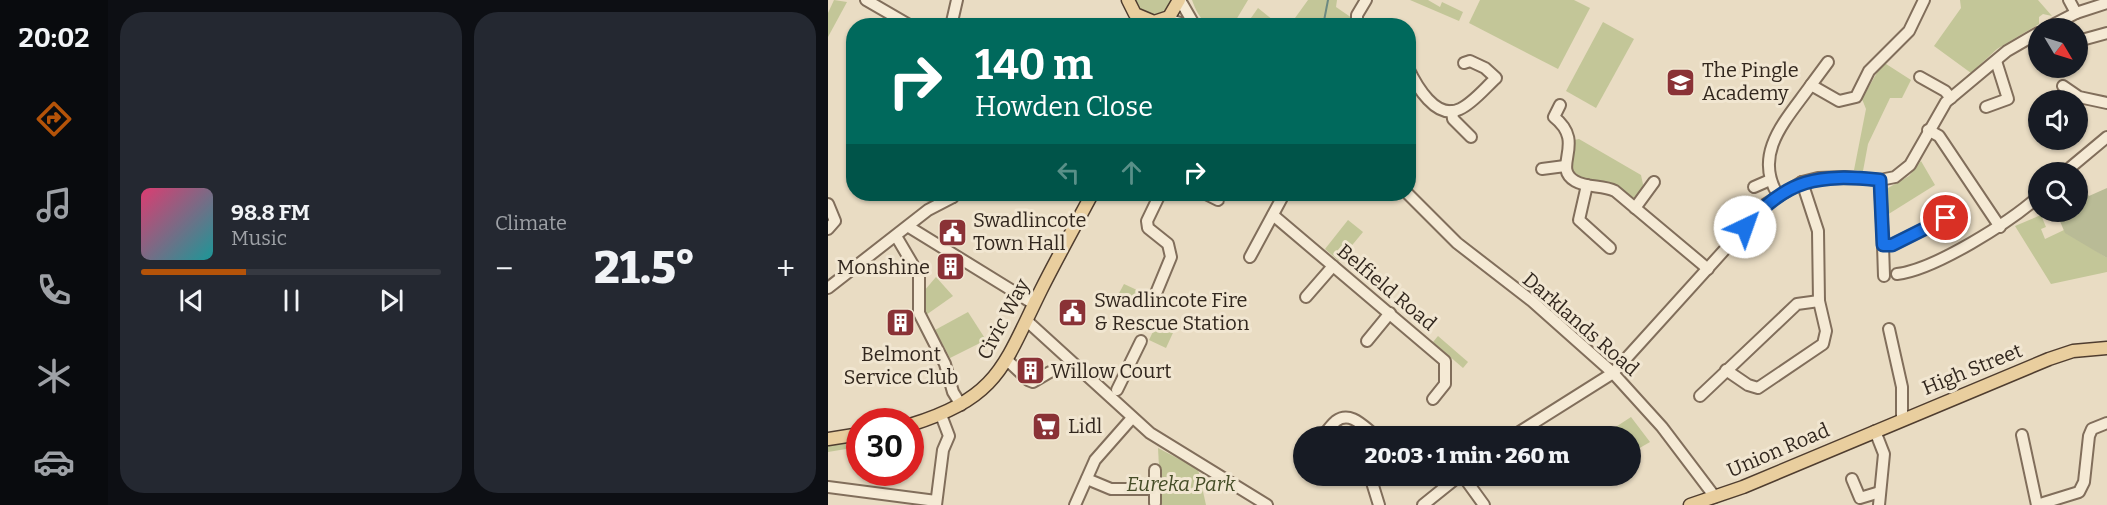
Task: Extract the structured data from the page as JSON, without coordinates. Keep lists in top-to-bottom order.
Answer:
{
  "streets": {
    "main road": ["Civic Way", "High Street", "Union Road"],
    "street": ["Belfield Road", "Darklands Road"]
  },
  "crossings": [
    ["Darklands Road", "Union Road"],
    ["High Street", "Union Road"]
  ],
  "parks": ["Eureka Park"],
  "places": {
    "school or university": ["The Pingle Academy"],
    "public building": ["Swadlincote Town Hall", "Swadlincote Fire & Rescue Station"],
    "building": ["Monshine", "Belmont Service Club", "Willow Court"],
    "supermarket": ["Lidl"]
  },
  "north": "bottom right",
  "page": {
    "tabs": "20:02",
    "tile": "Climate",
    "turn": ["140 m", "Howden Close"],
    "song": ["98.8 FM", "Music"],
    "heat": ["−", "21.5°", "+"],
    "limit": "30",
    "trip": "20:03 · 1 min · 260 m"
  }
}
